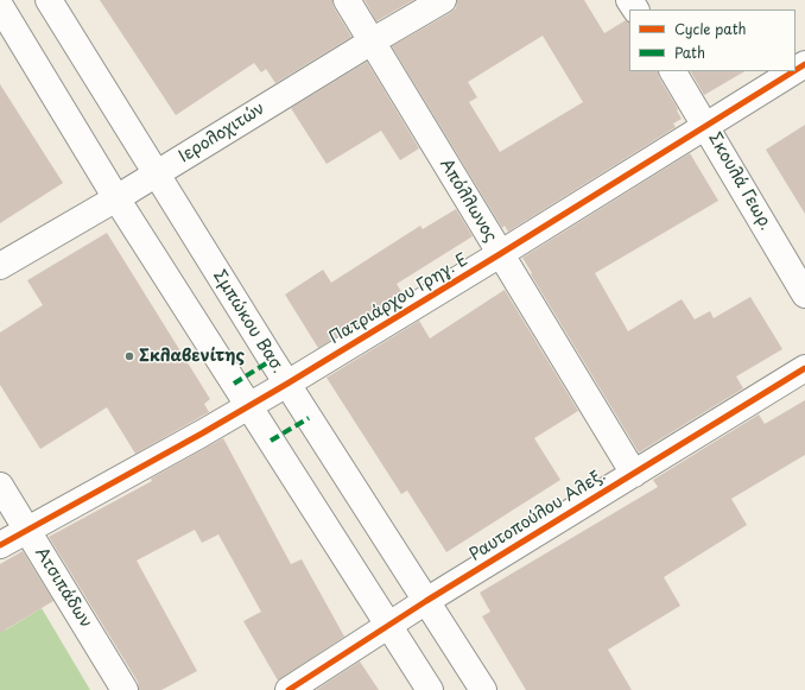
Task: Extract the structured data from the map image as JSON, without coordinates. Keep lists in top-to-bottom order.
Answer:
{
  "streets": {
    "street": [
      "Ιερολοχιτών",
      "Σκουλά Γεωρ.",
      "Απόλλωνος",
      "Πατριάρχου Γρηγ. Ε",
      "Σμπώκου Βασ.",
      "Ραυτοπούλου Αλεξ.",
      "Ατσιπάδων"
    ]
  },
  "crossings": [
    ["Ιερολοχιτών", "Απόλλωνος"],
    ["Ιερολοχιτών", "Σμπώκου Βασ."],
    ["Σκουλά Γεωρ.", "Πατριάρχου Γρηγ. Ε"],
    ["Απόλλωνος", "Πατριάρχου Γρηγ. Ε"],
    ["Απόλλωνος", "Ραυτοπούλου Αλεξ."],
    ["Πατριάρχου Γρηγ. Ε", "Σμπώκου Βασ."],
    ["Πατριάρχου Γρηγ. Ε", "Ατσιπάδων"],
    ["Σμπώκου Βασ.", "Ραυτοπούλου Αλεξ."]
  ],
  "places": ["Σκλαβενίτης"],
  "legend": ["Cycle path", "Path"]
}
